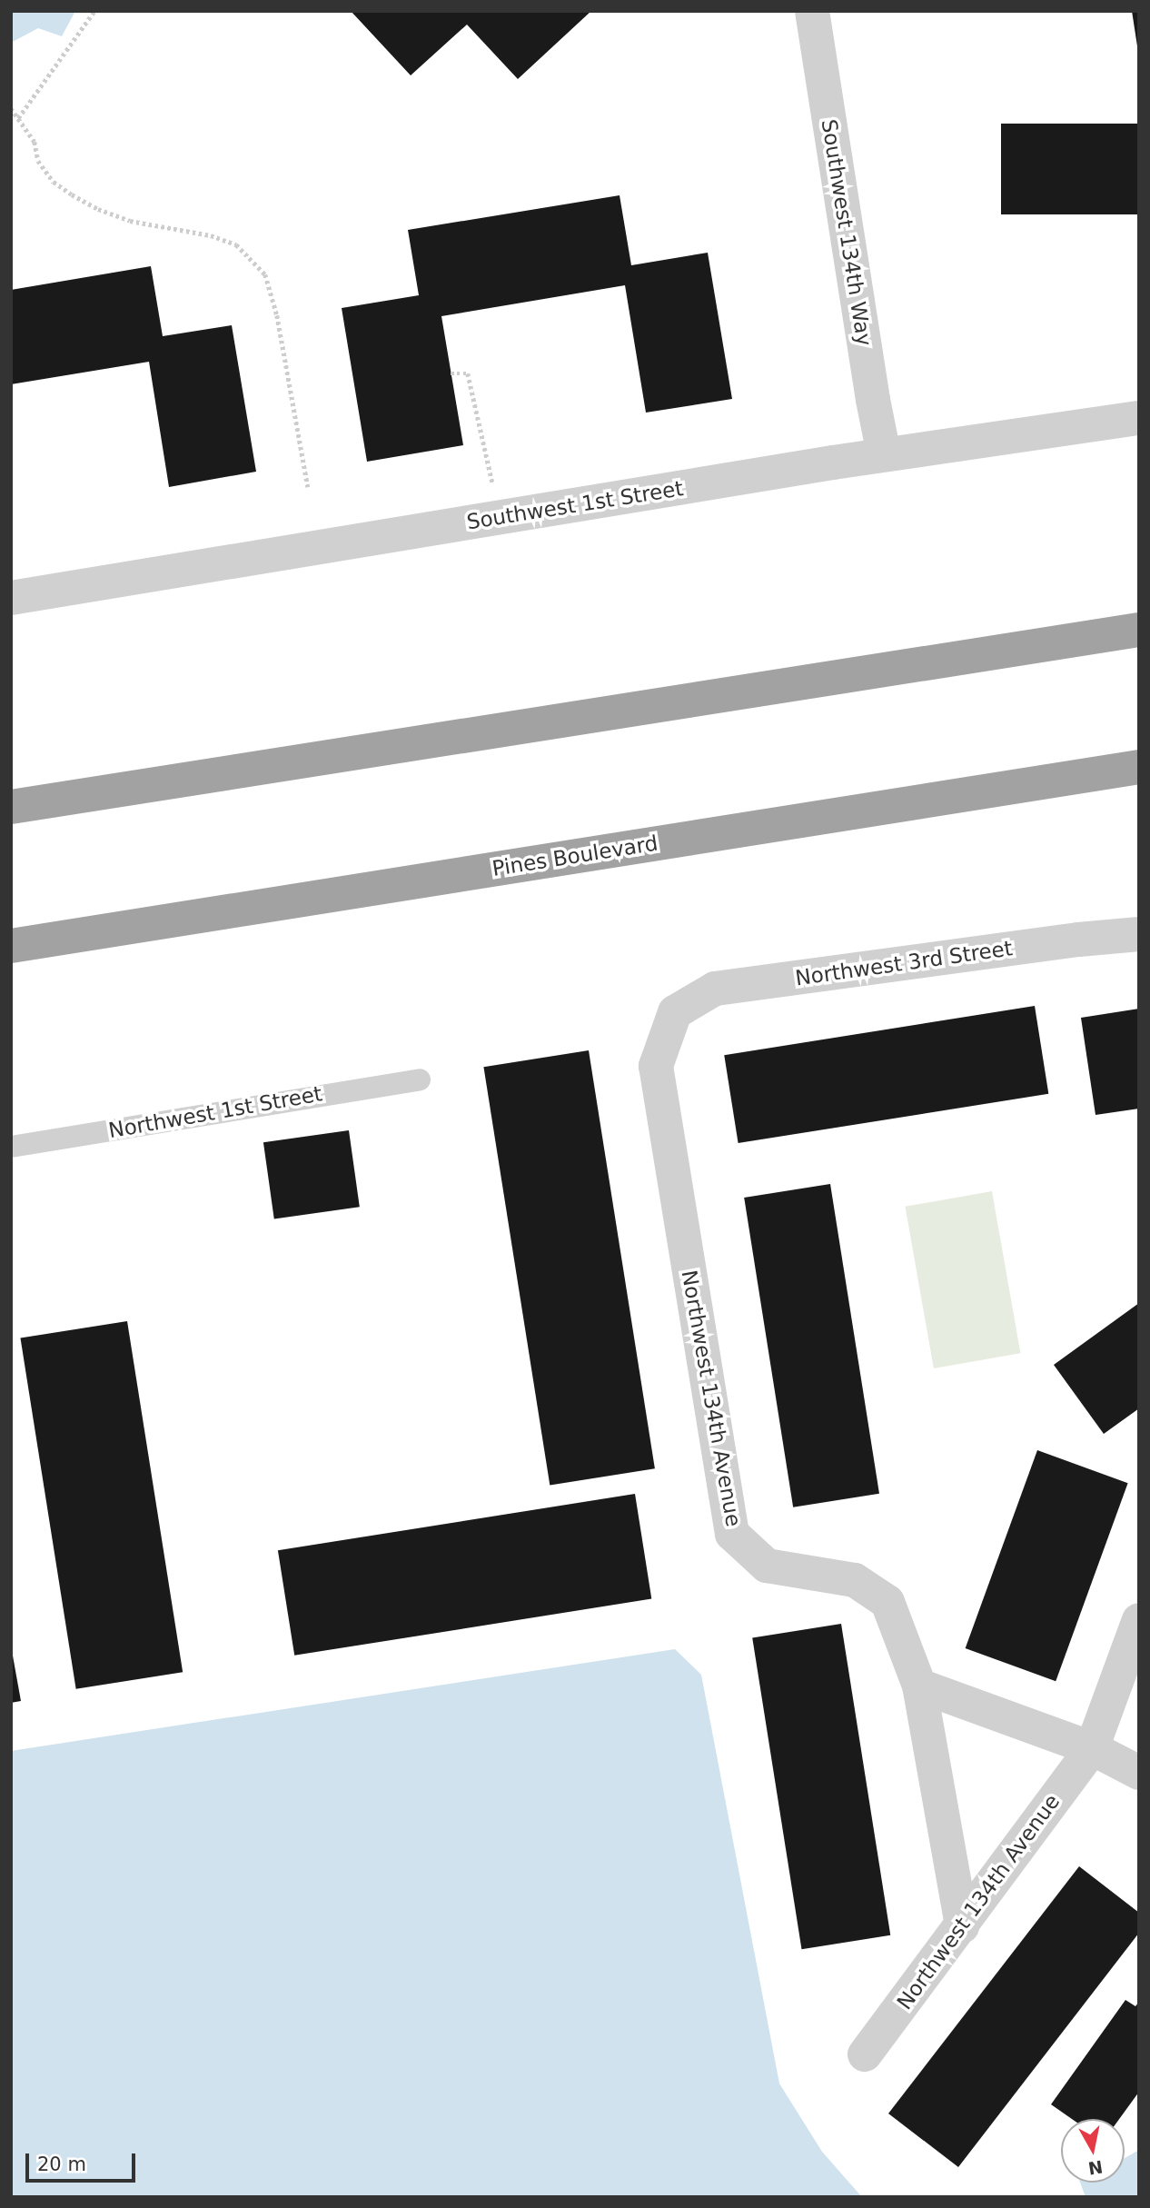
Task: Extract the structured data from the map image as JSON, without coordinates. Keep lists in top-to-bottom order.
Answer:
{
  "streets": {
    "highway": ["Pines Boulevard"],
    "street": [
      "Southwest 134th Way",
      "Southwest 1st Street",
      "Northwest 3rd Street",
      "Northwest 134th Avenue"
    ],
    "lane": ["Northwest 1st Street"]
  },
  "crossings": [
    ["Southwest 134th Way", "Southwest 1st Street"],
    ["Northwest 3rd Street", "Northwest 134th Avenue"]
  ],
  "scale_bar": "20 m",
  "north": "bottom"
}
